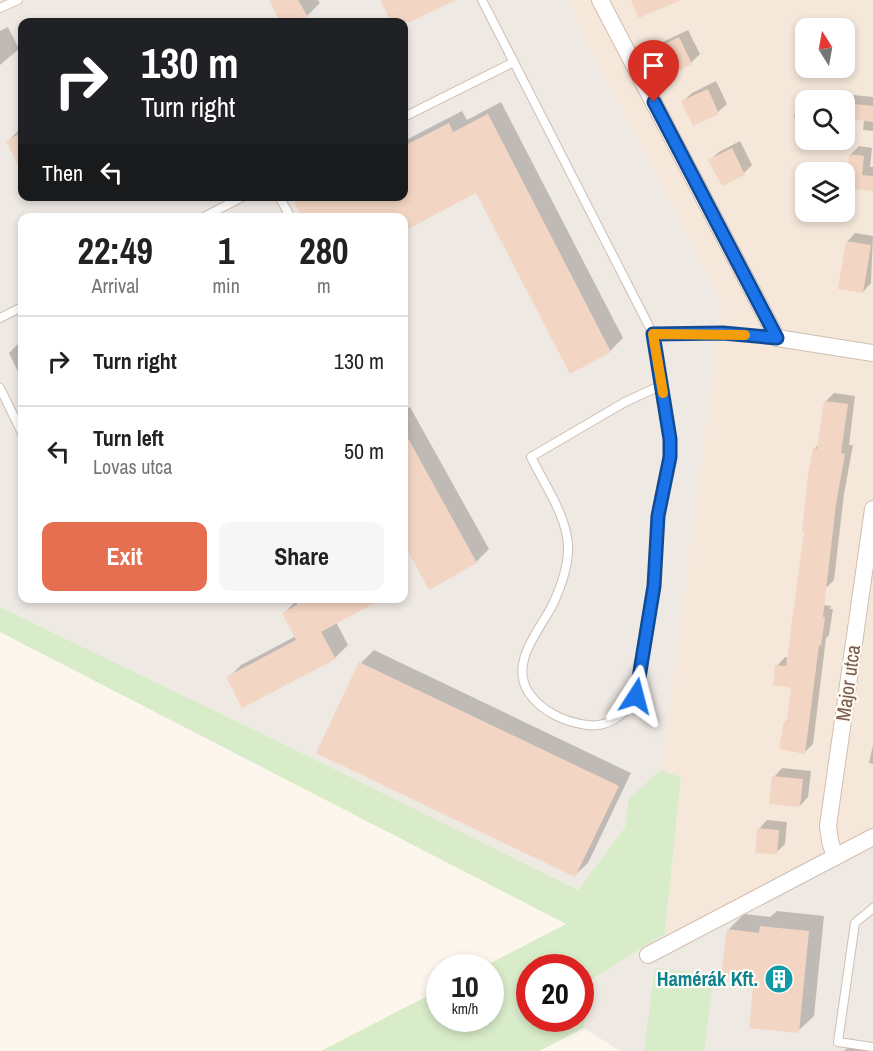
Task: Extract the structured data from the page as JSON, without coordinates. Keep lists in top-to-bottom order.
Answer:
{
  "streets": {
    "street": ["Major utca"]
  },
  "places": {
    "building": ["Hamérák Kft."]
  },
  "north": "top",
  "page": {
    "turn": ["130 m", "Turn right"],
    "then": "Then",
    "eta": [
      "22:49",
      "Arrival",
      "1",
      "min",
      "280",
      "m"
    ],
    "list": [
      {
        "name": "Turn right",
        "value": "130 m"
      },
      {
        "name": "Turn left",
        "note": "Lovas utca",
        "value": "50 m"
      }
    ],
    "buttons": ["Exit", "Share"],
    "speed": "10 km/h",
    "limit": "20"
  }
}
